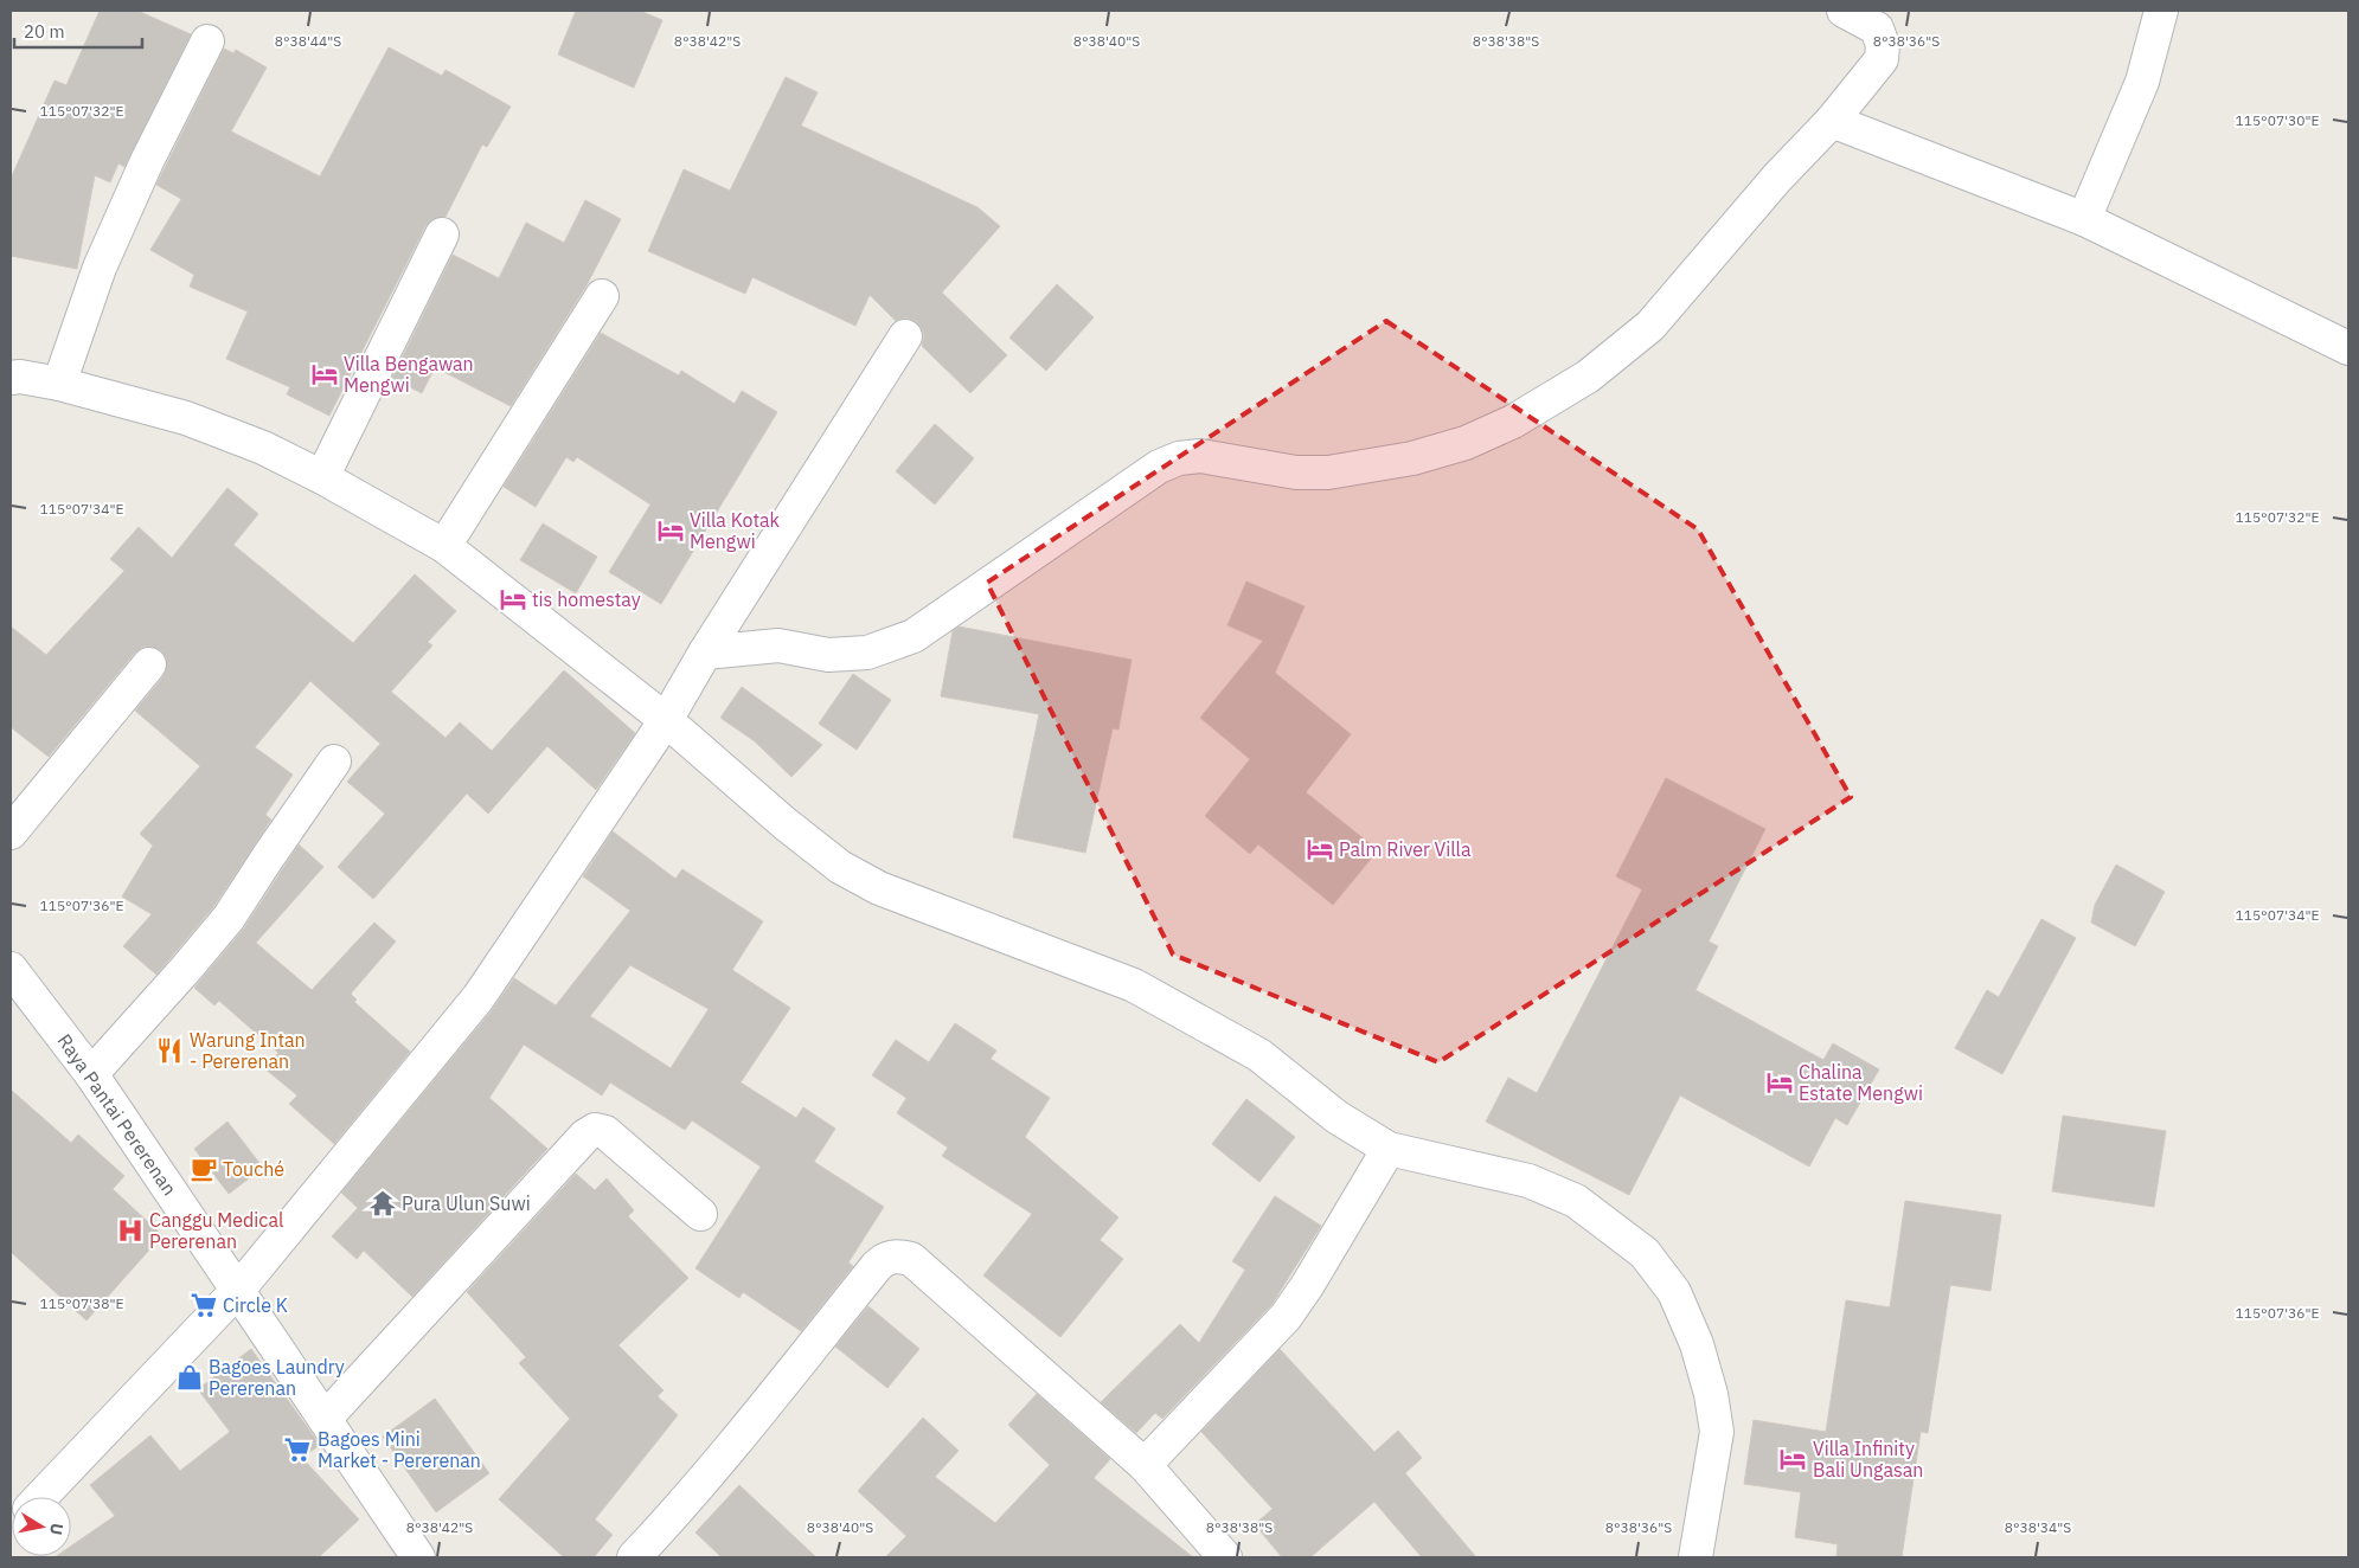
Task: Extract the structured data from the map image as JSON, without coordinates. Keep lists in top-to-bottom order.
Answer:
{
  "streets": {
    "street": ["Raya Pantai Pererenan"]
  },
  "places": {
    "hotel": [
      "Villa Bengawan Mengwi",
      "Villa Kotak Mengwi",
      "tis homestay",
      "Palm River Villa",
      "Chalina Estate Mengwi",
      "Villa Infinity Bali Ungasan"
    ],
    "restaurant": ["Warung Intan - Pererenan"],
    "cafe": ["Touché"],
    "temple": ["Pura Ulun Suwi"],
    "hospital": ["Canggu Medical Pererenan"],
    "supermarket": ["Circle K", "Bagoes Mini Market - Pererenan"],
    "shop": ["Bagoes Laundry Pererenan"]
  },
  "scale_bar": "20 m",
  "north": "right",
  "coordinates": [
    "8°38'44\"S",
    "8°38'40\"S",
    "8°38'38\"S",
    "8°38'36\"S",
    "8°38'42\"S",
    "115°07'32\"E",
    "115°07'30\"E",
    "115°07'34\"E",
    "115°07'36\"E",
    "115°07'38\"E",
    "8°38'34\"S"
  ]
}
